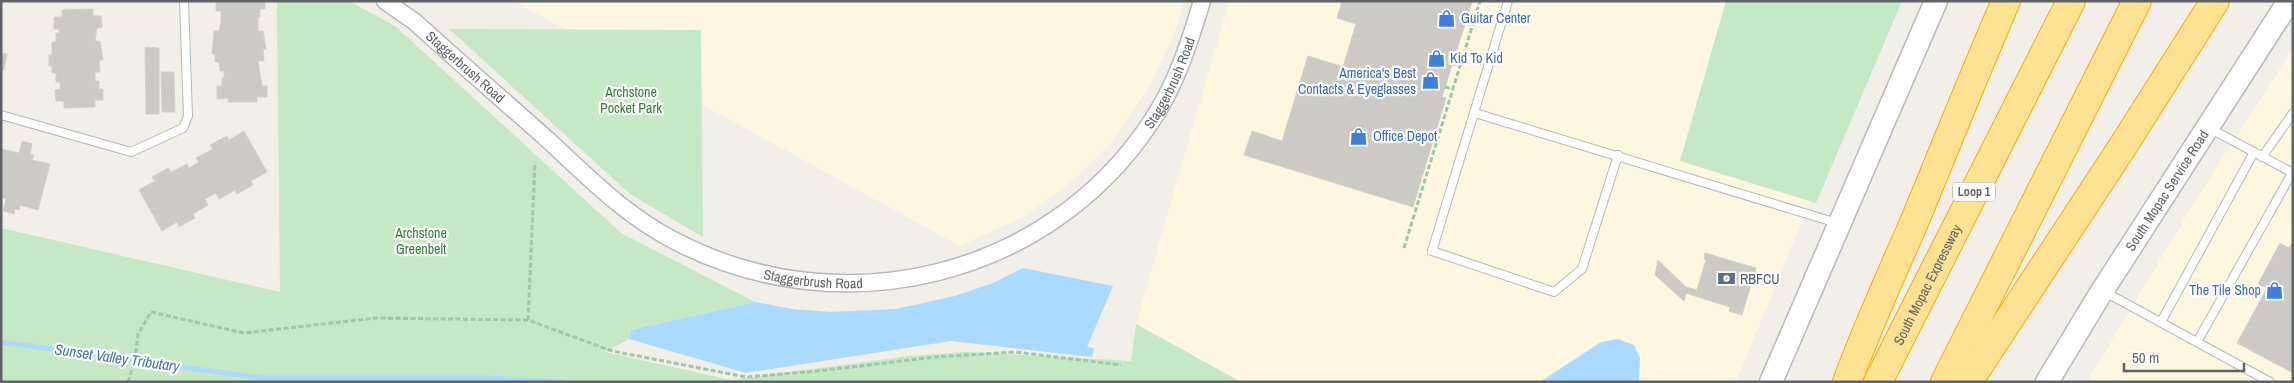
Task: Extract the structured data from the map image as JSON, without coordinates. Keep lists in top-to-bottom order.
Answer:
{
  "streets": {
    "highway": ["Loop 1", "South Mopac Expressway"],
    "main road": ["South Mopac Service Road"],
    "street": ["Staggerbrush Road"]
  },
  "water": ["Sunset Valley Tributary"],
  "parks": ["Archstone Pocket Park", "Archstone Greenbelt"],
  "places": {
    "shop": [
      "Guitar Center",
      "Kid To Kid",
      "America's Best Contacts & Eyeglasses",
      "Office Depot",
      "The Tile Shop"
    ],
    "bank": ["RBFCU"]
  },
  "scale_bar": "50 m"
}
